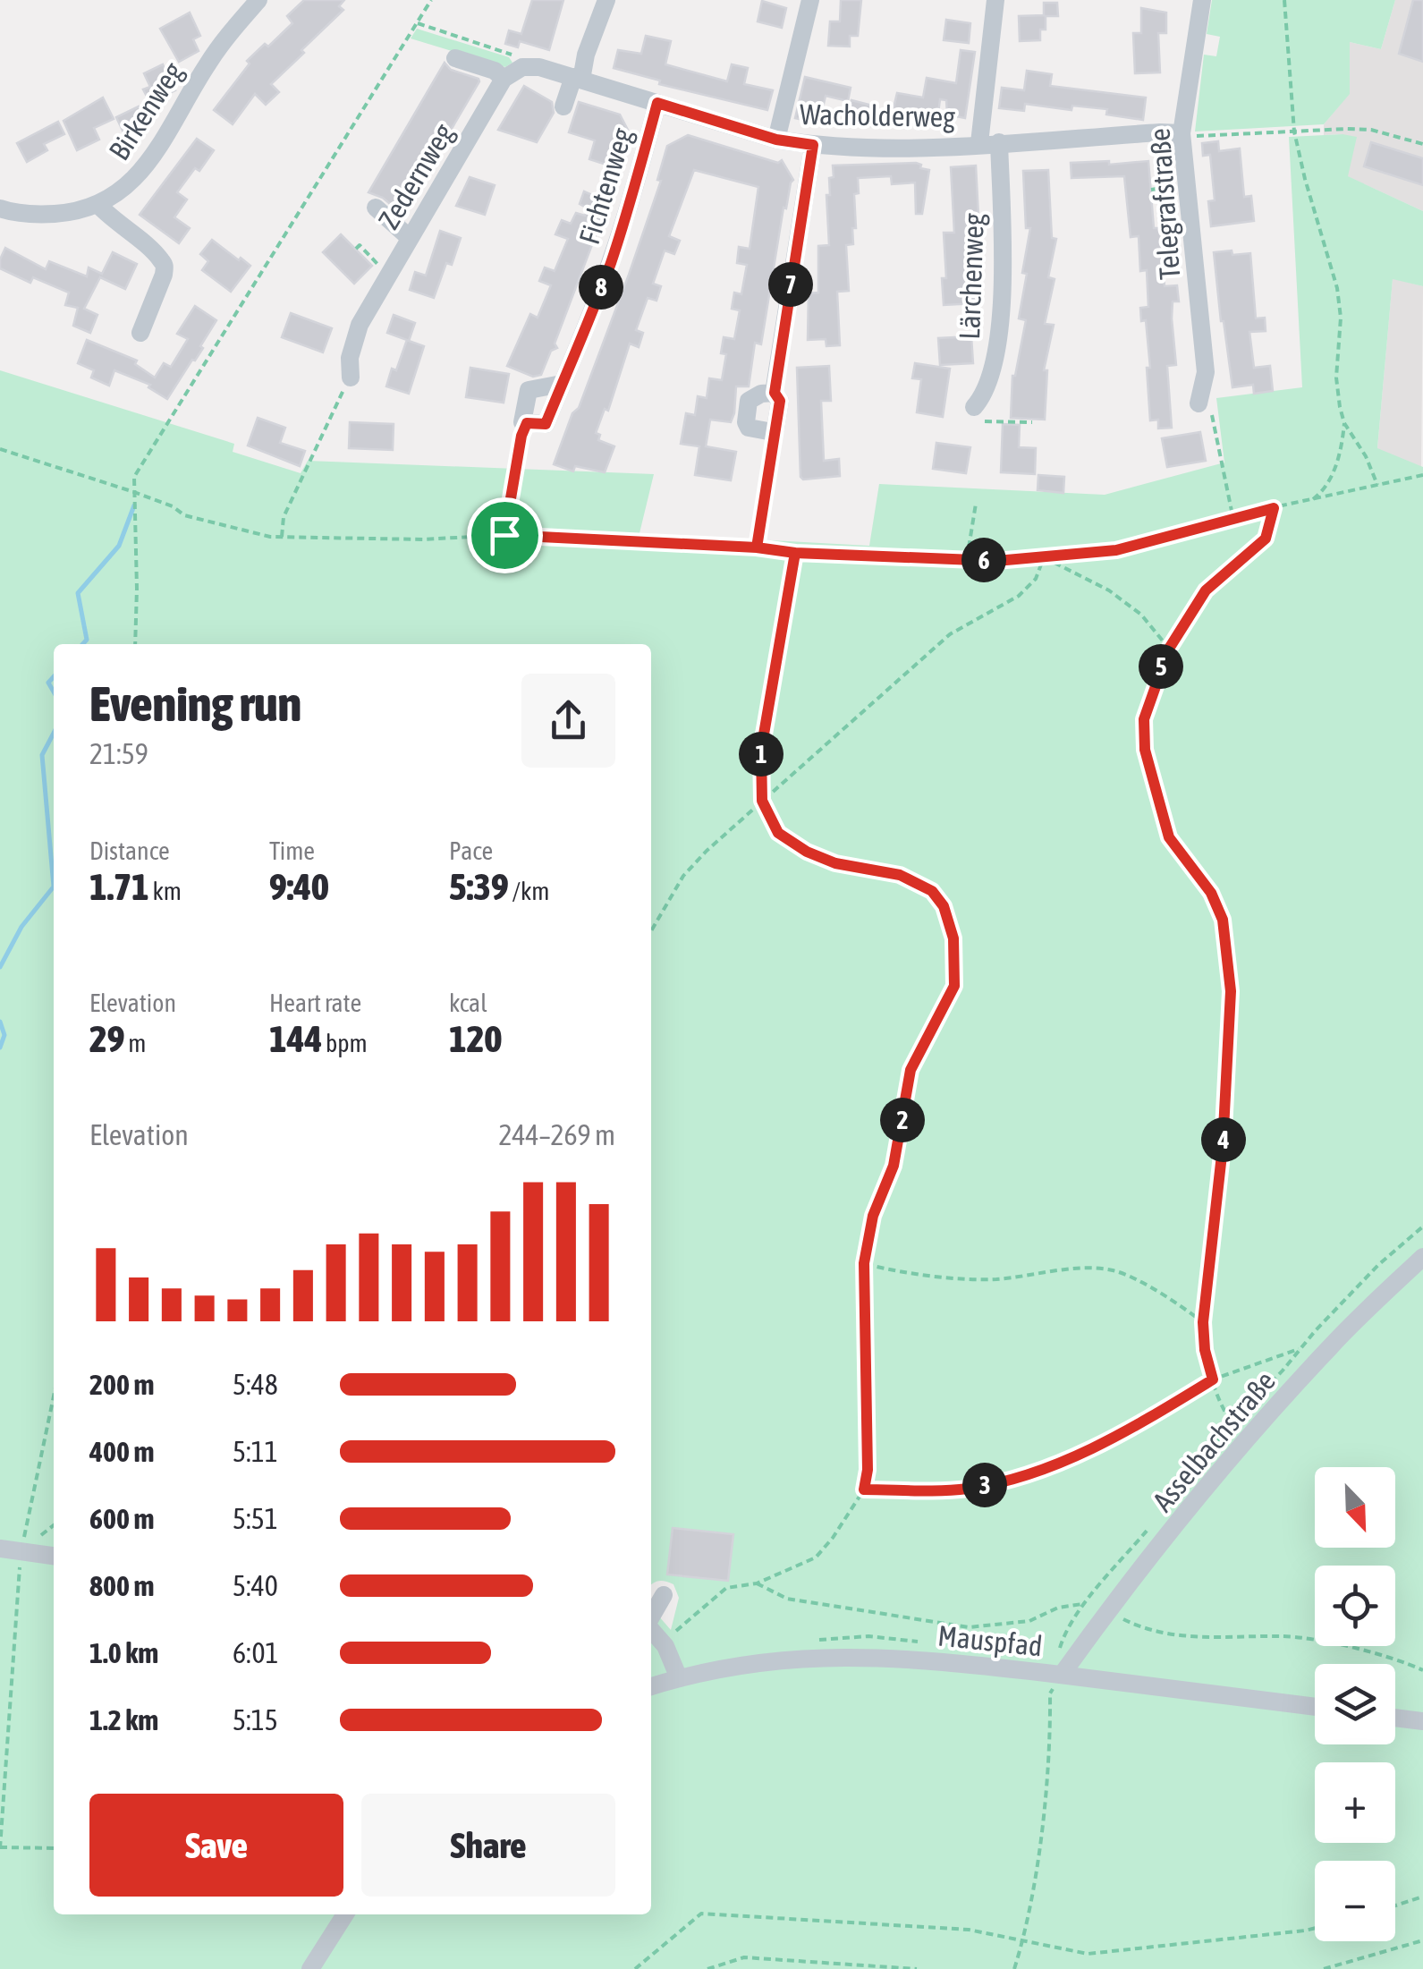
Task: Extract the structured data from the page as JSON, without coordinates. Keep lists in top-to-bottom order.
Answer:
{
  "streets": {
    "street": [
      "Birkenweg",
      "Wacholderweg",
      "Zedernweg",
      "Fichtenweg",
      "Telegrafstraße",
      "Lärchenweg",
      "Asselbachstraße",
      "Mauspfad"
    ]
  },
  "crossings": [
    ["Wacholderweg", "Fichtenweg"],
    ["Wacholderweg", "Telegrafstraße"],
    ["Wacholderweg", "Lärchenweg"],
    ["Asselbachstraße", "Mauspfad"]
  ],
  "north": "bottom right",
  "page": {
    "pins": [
      "7",
      "8",
      "6",
      "5",
      "1",
      "2",
      "4",
      "3"
    ],
    "heading": ["Evening run", "21:59"],
    "stats": [
      ["Distance", "1.71 km"],
      ["Time", "9:40"],
      ["Pace", "5:39 /km"],
      ["Elevation", "29 m"],
      ["Heart rate", "144 bpm"],
      ["kcal", "120"]
    ],
    "chart": ["Elevation", "244–269 m"],
    "list": [
      {
        "name": "200 m",
        "note": "5:48"
      },
      {
        "name": "400 m",
        "note": "5:11"
      },
      {
        "name": "600 m",
        "note": "5:51"
      },
      {
        "name": "800 m",
        "note": "5:40"
      },
      {
        "name": "1.0 km",
        "note": "6:01"
      },
      {
        "name": "1.2 km",
        "note": "5:15"
      }
    ],
    "map_buttons": ["+", "−"],
    "buttons": ["Save", "Share"]
  }
}
